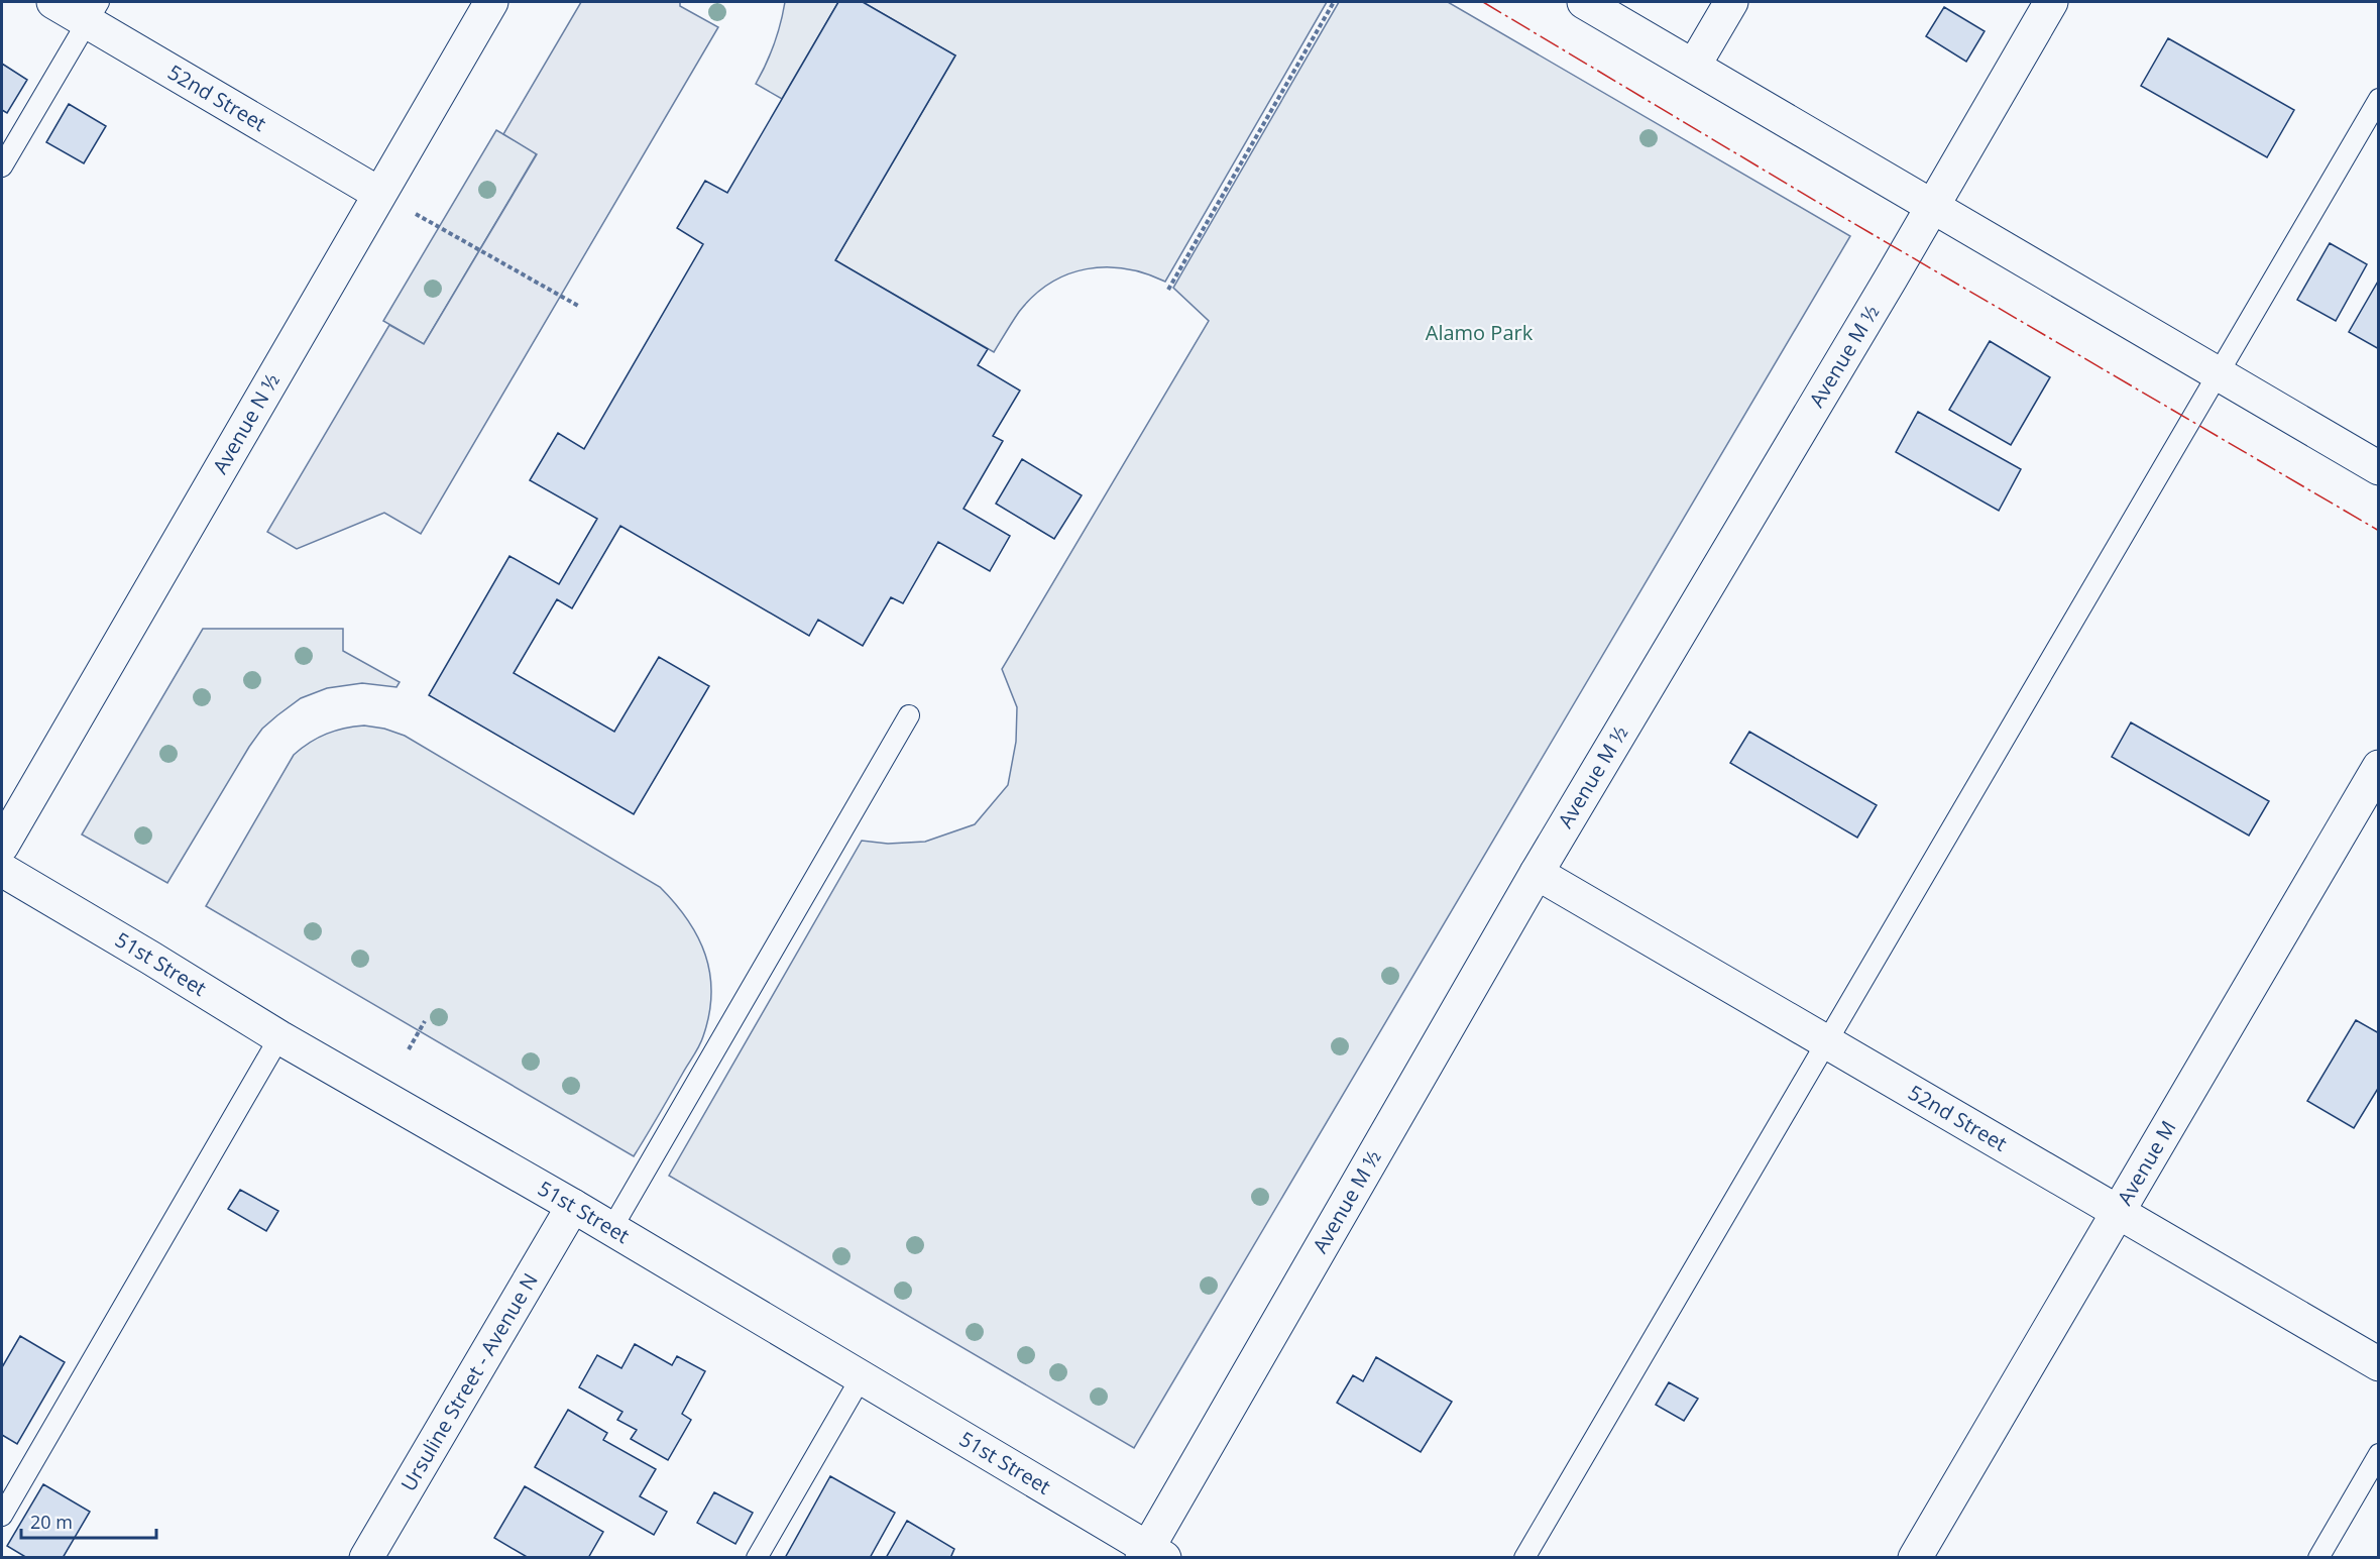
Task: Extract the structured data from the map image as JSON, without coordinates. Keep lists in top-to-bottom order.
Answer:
{
  "streets": {
    "street": [
      "52nd Street",
      "Avenue M ½",
      "Avenue N ½",
      "51st Street",
      "Avenue M",
      "Ursuline Street - Avenue N"
    ]
  },
  "crossings": [
    ["52nd Street", "Avenue M ½"],
    ["52nd Street", "Avenue N ½"],
    ["52nd Street", "Avenue M"],
    ["Avenue M ½", "51st Street"],
    ["51st Street", "Ursuline Street - Avenue N"]
  ],
  "parks": ["Alamo Park"],
  "scale_bar": "20 m"
}
